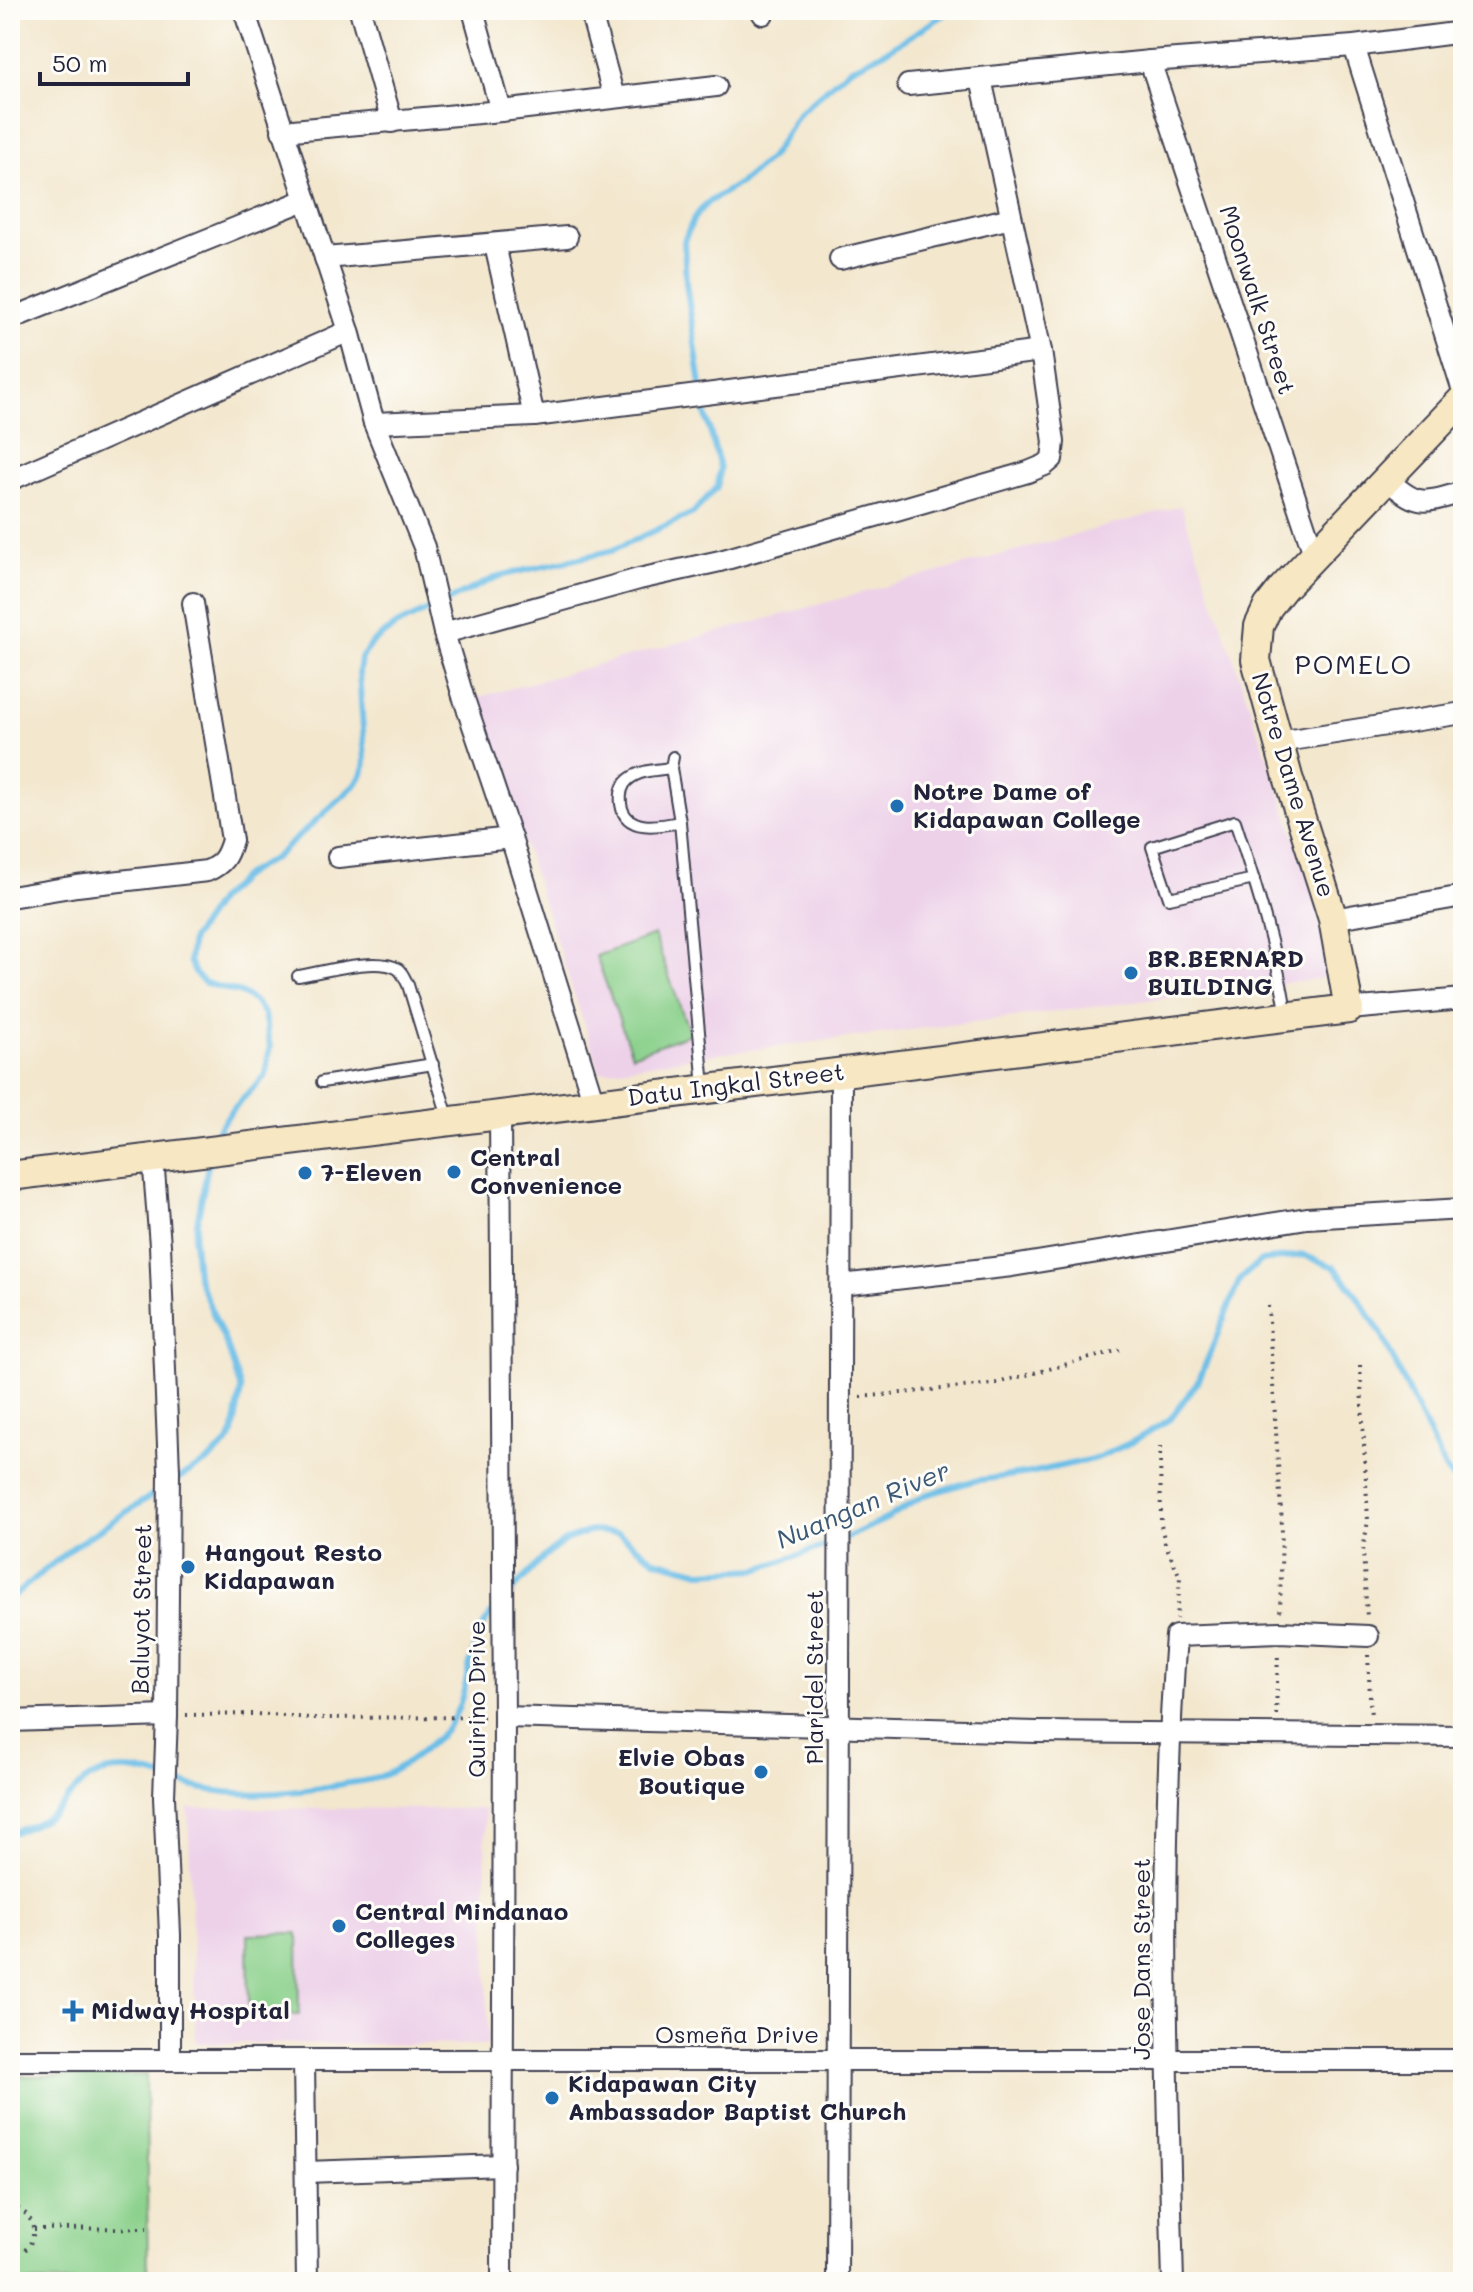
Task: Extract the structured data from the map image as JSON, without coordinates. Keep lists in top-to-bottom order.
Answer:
{
  "streets": {
    "street": [
      "Moonwalk Street",
      "Notre Dame Avenue",
      "Datu Ingkal Street",
      "Baluyot Street",
      "Plaridel Street",
      "Quirino Drive",
      "Jose Dans Street",
      "Osmeña Drive"
    ]
  },
  "crossings": [
    ["Moonwalk Street", "Notre Dame Avenue"],
    ["Notre Dame Avenue", "Datu Ingkal Street"],
    ["Datu Ingkal Street", "Baluyot Street"],
    ["Datu Ingkal Street", "Plaridel Street"],
    ["Datu Ingkal Street", "Quirino Drive"],
    ["Baluyot Street", "Osmeña Drive"],
    ["Plaridel Street", "Osmeña Drive"],
    ["Quirino Drive", "Osmeña Drive"],
    ["Jose Dans Street", "Osmeña Drive"]
  ],
  "districts": ["POMELO"],
  "water": ["Nuangan River"],
  "places": {
    "other": [
      "Notre Dame of Kidapawan College",
      "BR.BERNARD BUILDING",
      "Central Convenience",
      "7-Eleven",
      "Hangout Resto Kidapawan",
      "Elvie Obas Boutique",
      "Central Mindanao Colleges",
      "Kidapawan City Ambassador Baptist Church"
    ],
    "health": ["Midway Hospital"]
  },
  "scale_bar": "50 m"
}
